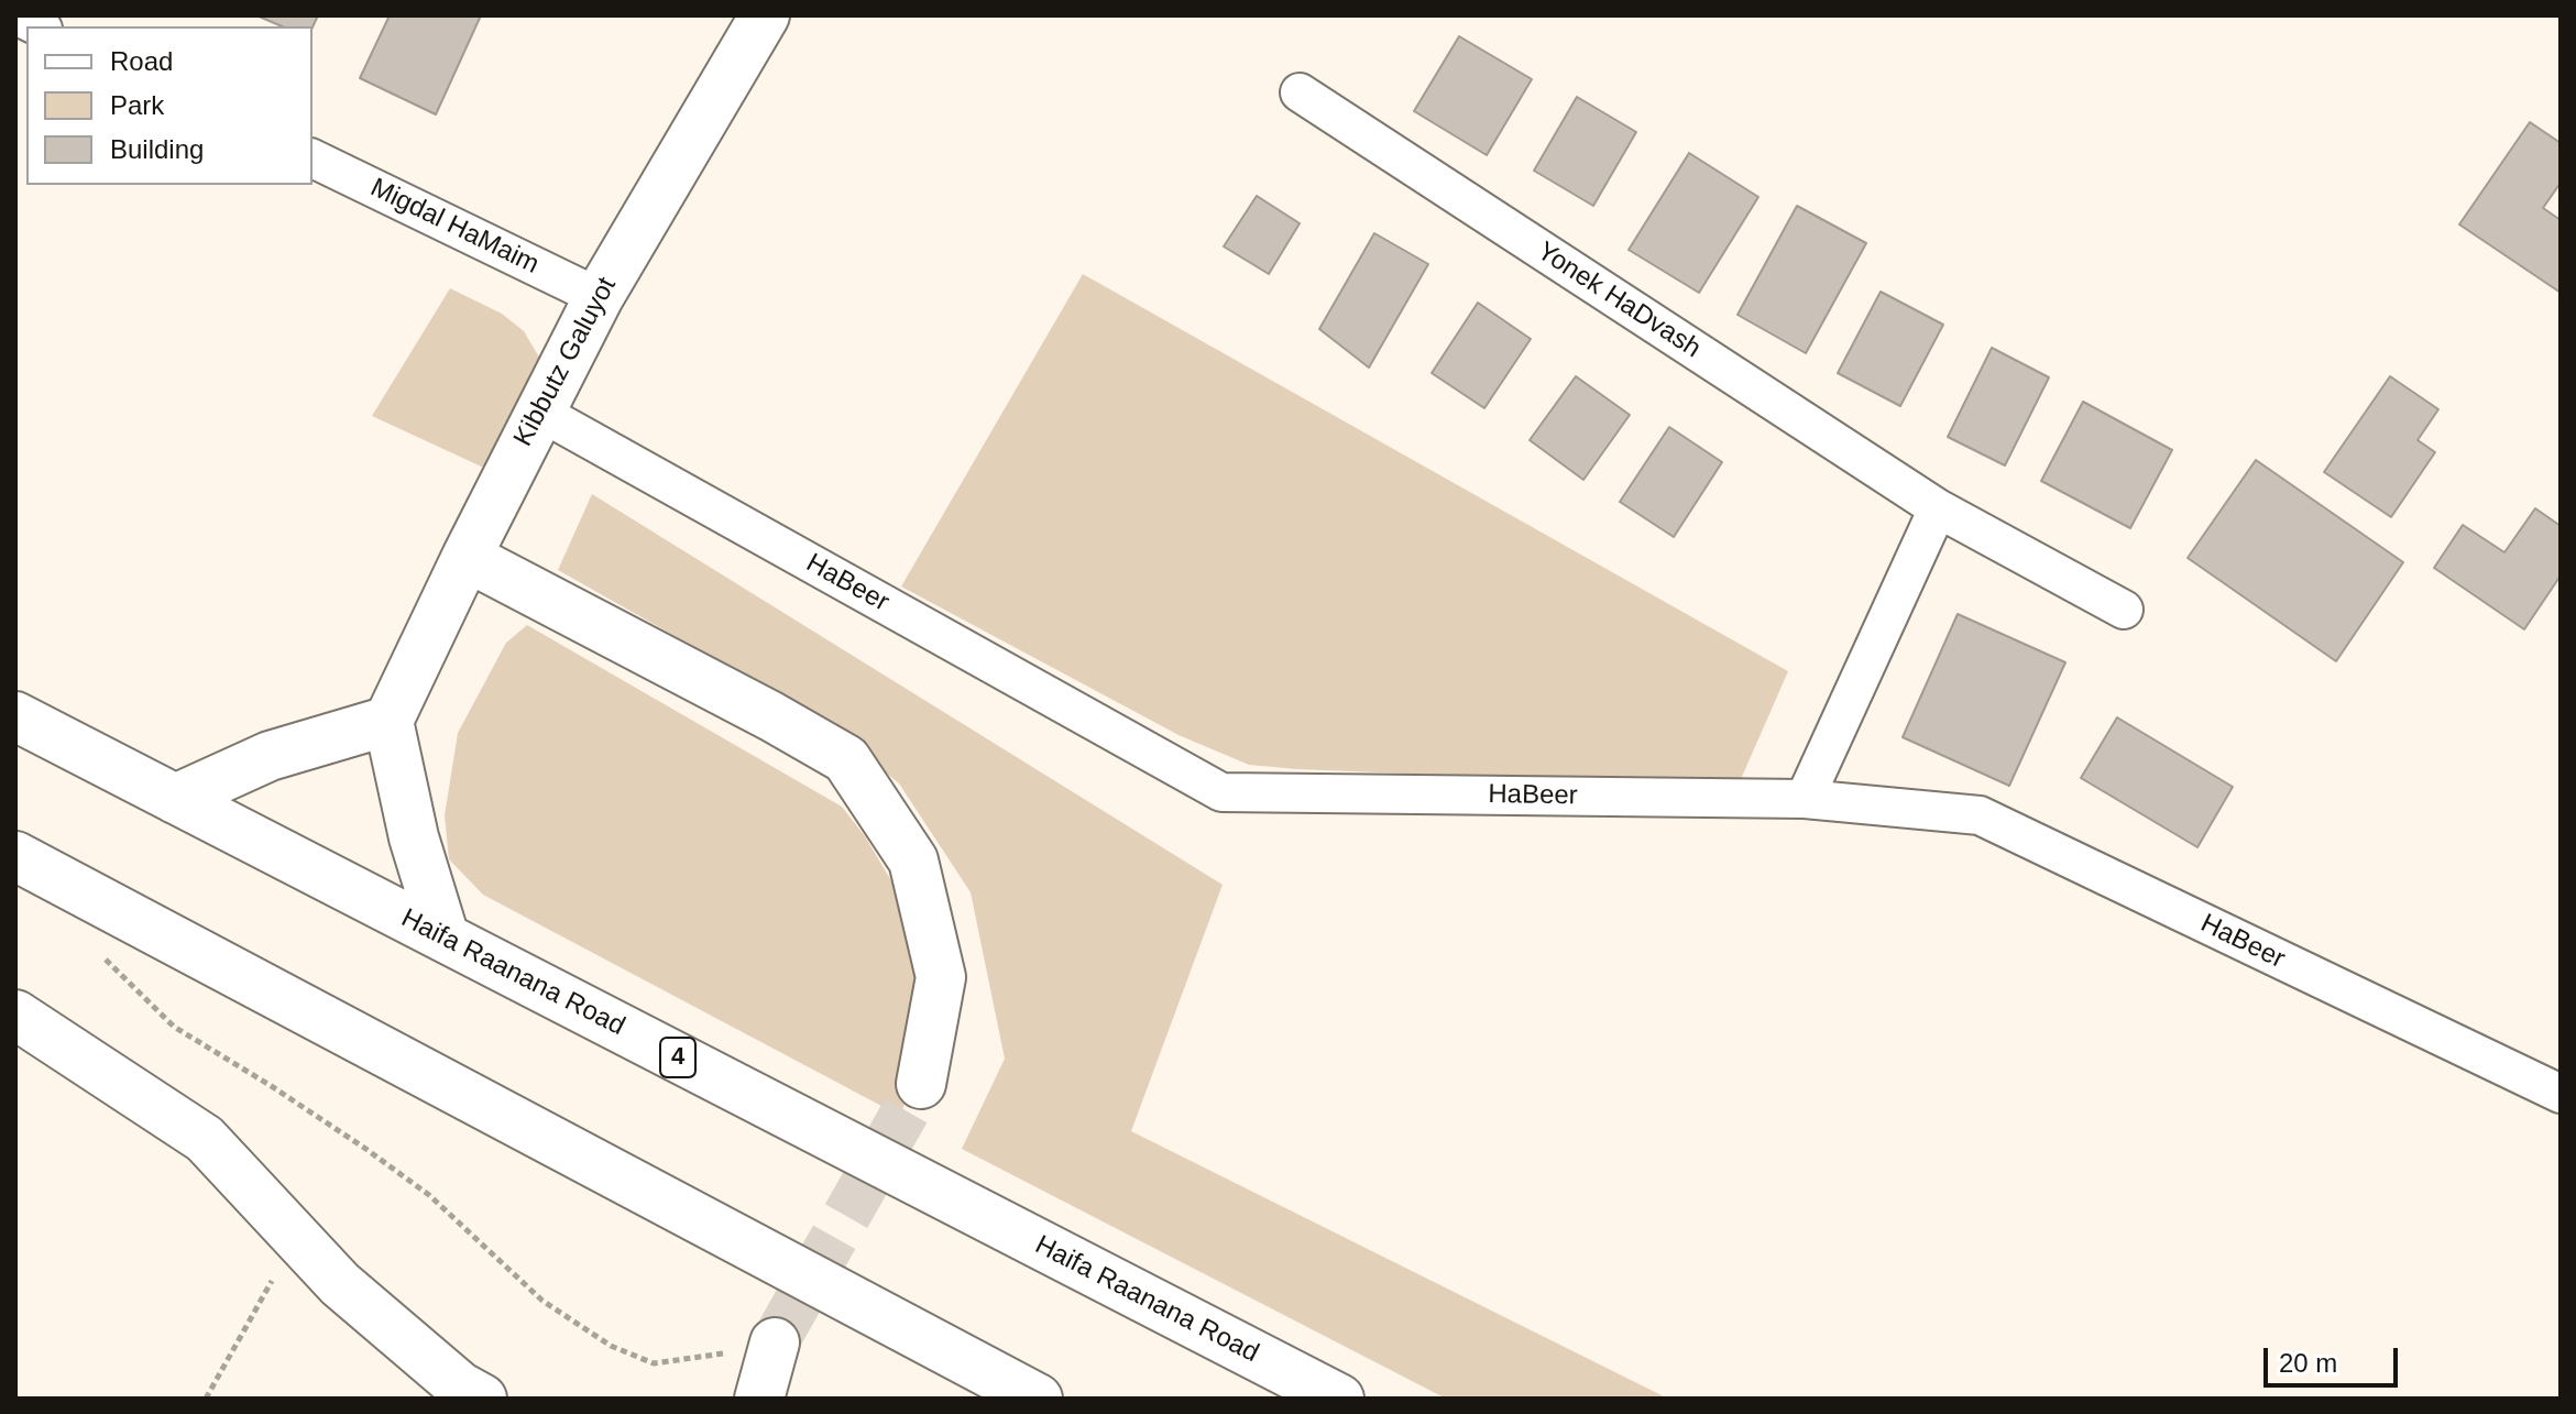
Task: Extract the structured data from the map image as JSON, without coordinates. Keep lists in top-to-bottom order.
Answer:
{
  "streets": {
    "main road": ["Kibbutz Galuyot", "Haifa Raanana Road", "4"],
    "street": ["Migdal HaMaim", "Yonek HaDvash", "HaBeer"]
  },
  "crossings": [
    ["Migdal HaMaim", "Kibbutz Galuyot"],
    ["Kibbutz Galuyot", "HaBeer"]
  ],
  "legend": ["Road", "Park", "Building"],
  "scale_bar": "20 m"
}
